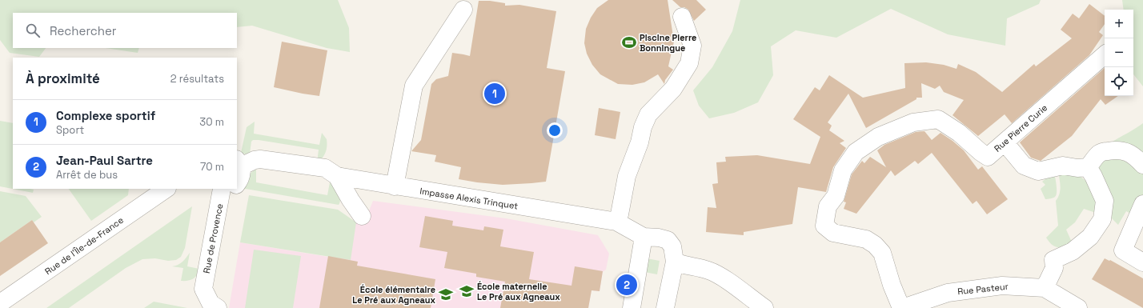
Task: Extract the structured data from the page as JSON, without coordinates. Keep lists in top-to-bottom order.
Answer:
{
  "streets": {
    "street": [
      "Rue Pierre Curie",
      "Impasse Alexis Trinquet",
      "Rue de Provence",
      "Rue de l'Île-de-France",
      "Rue Pasteur"
    ]
  },
  "crossings": [
    ["Rue Pierre Curie", "Rue Pasteur"]
  ],
  "places": {
    "sports": ["Piscine Pierre Bonningue"],
    "school or university": ["École maternelle Le Pré aux Agneaux", "École élémentaire Le Pré aux Agneaux"]
  },
  "page": {
    "map_buttons": ["+", "−"],
    "search": "Rechercher",
    "heading": ["À proximité", "2 résultats"],
    "pins": ["1", "2"],
    "list": [
      {
        "mark": "1",
        "name": "Complexe sportif",
        "note": "Sport",
        "value": "30 m"
      },
      {
        "mark": "2",
        "name": "Jean-Paul Sartre",
        "note": "Arrêt de bus",
        "value": "70 m"
      }
    ]
  }
}
